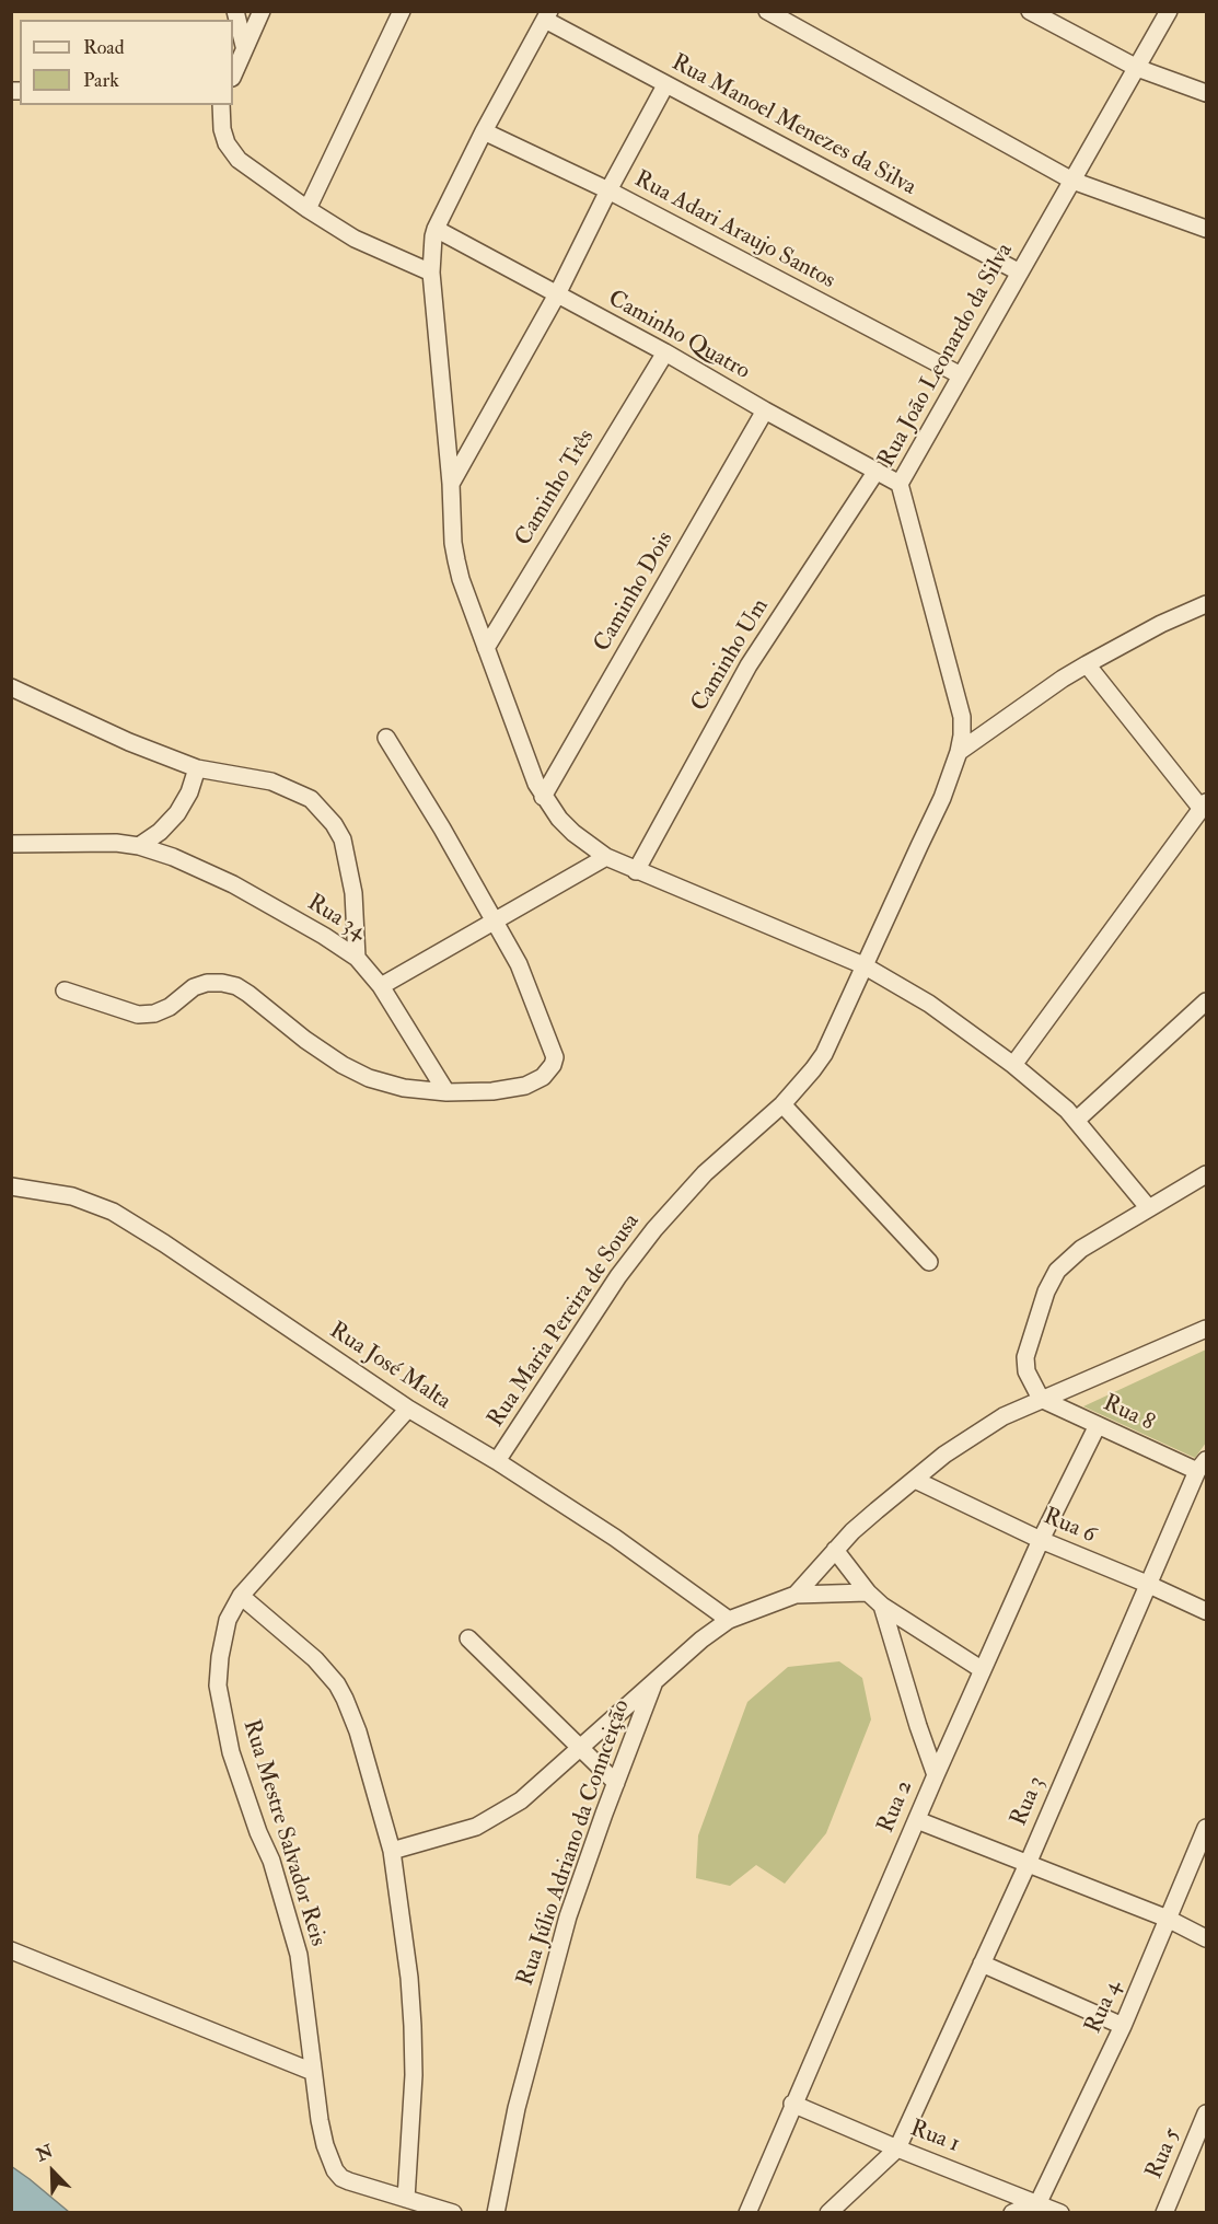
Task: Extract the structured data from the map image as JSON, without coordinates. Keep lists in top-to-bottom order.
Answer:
{
  "streets": {
    "street": [
      "Rua Manoel Menezes da Silva",
      "Rua Adari Araujo Santos",
      "Caminho Quatro",
      "Rua João Leonardo da Silva",
      "Caminho Três",
      "Caminho Dois",
      "Caminho Um",
      "Rua 34",
      "Rua Maria Pereira de Sousa",
      "Rua José Malta",
      "Rua 8",
      "Rua 6",
      "Rua 3",
      "Rua 2",
      "Rua Mestre Salvador Reis",
      "Rua Júlio Adriano da Connceição",
      "Rua 4",
      "Rua 1",
      "Rua 5"
    ]
  },
  "crossings": [
    ["Rua Manoel Menezes da Silva", "Rua João Leonardo da Silva"],
    ["Rua Adari Araujo Santos", "Rua João Leonardo da Silva"],
    ["Caminho Quatro", "Rua João Leonardo da Silva"],
    ["Caminho Quatro", "Caminho Três"],
    ["Caminho Quatro", "Caminho Dois"],
    ["Caminho Quatro", "Caminho Um"],
    ["Rua João Leonardo da Silva", "Rua Maria Pereira de Sousa"],
    ["Rua Maria Pereira de Sousa", "Rua José Malta"],
    ["Rua José Malta", "Rua Mestre Salvador Reis"],
    ["Rua 8", "Rua 3"],
    ["Rua 8", "Rua 2"],
    ["Rua 6", "Rua 3"],
    ["Rua 6", "Rua 2"],
    ["Rua 3", "Rua 1"],
    ["Rua 2", "Rua 1"],
    ["Rua 4", "Rua 1"]
  ],
  "legend": ["Road", "Park"],
  "north": "top left"
}
